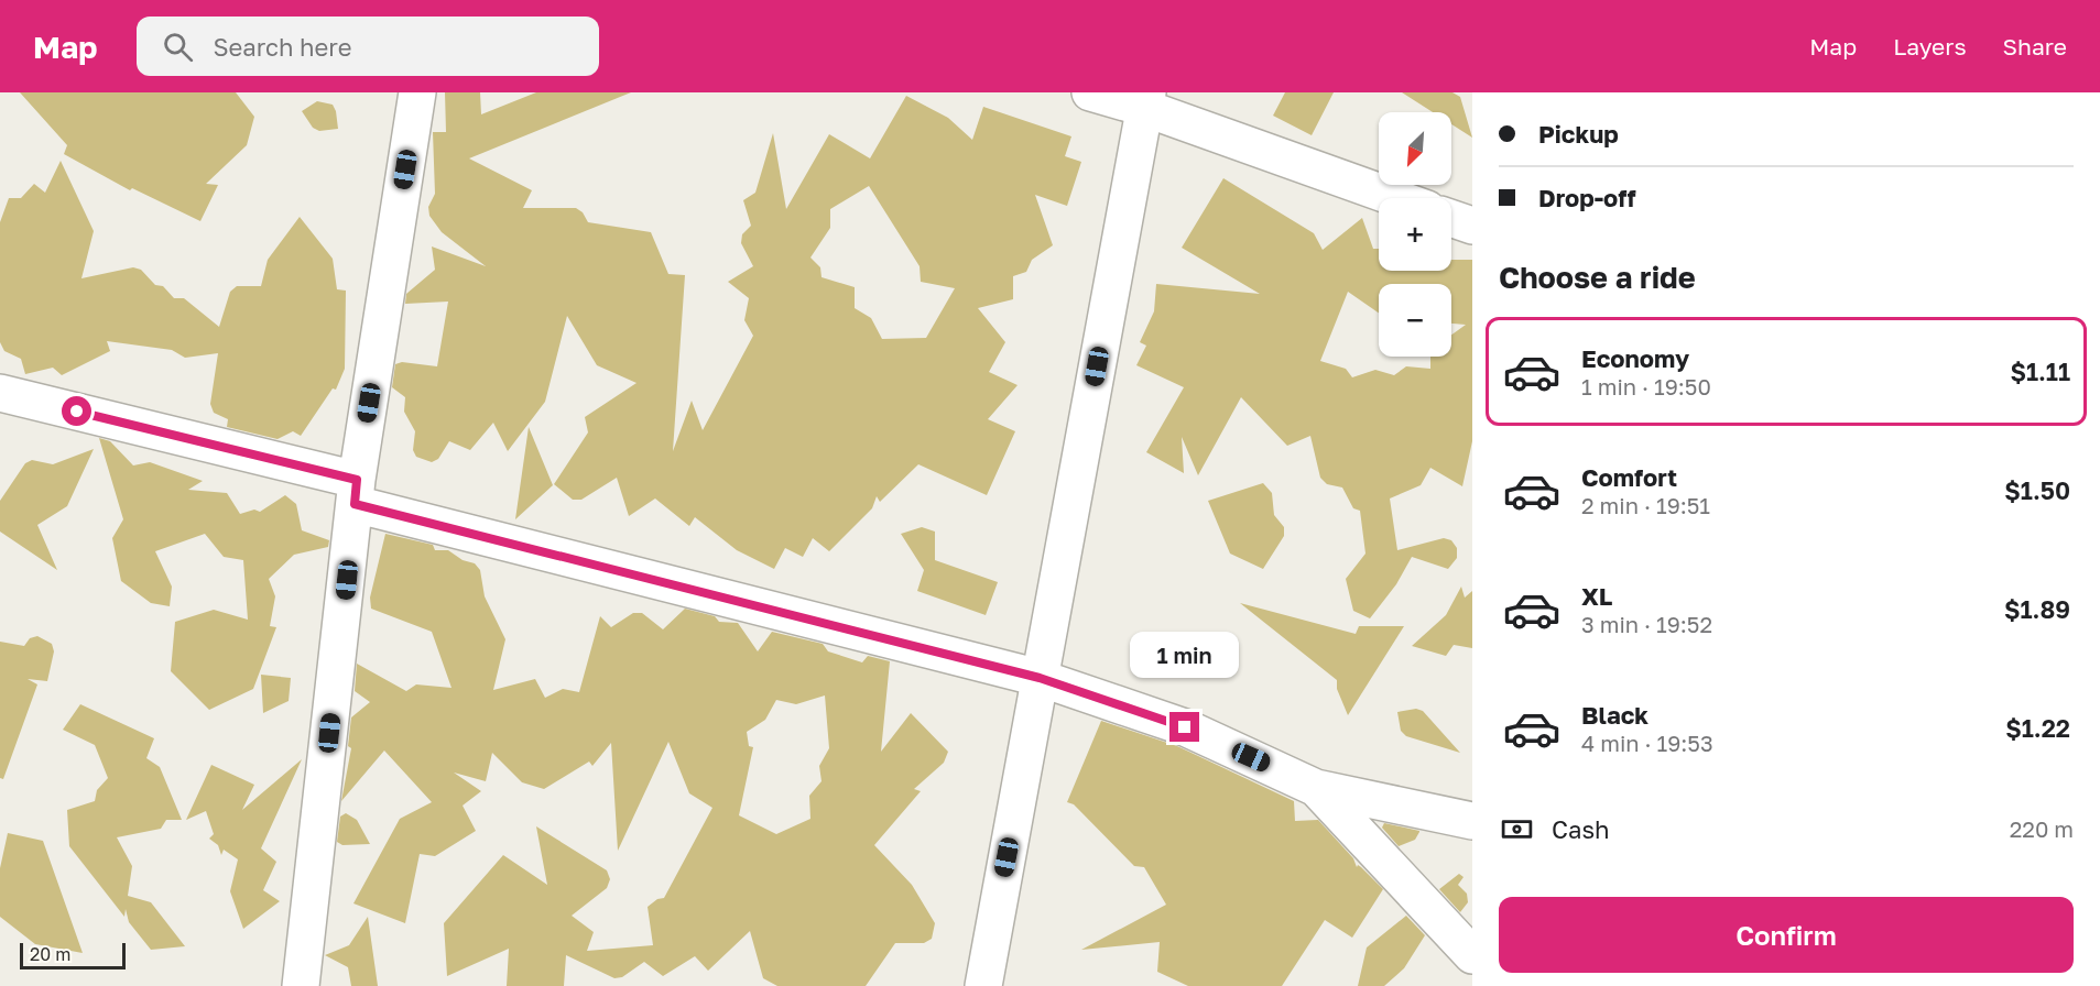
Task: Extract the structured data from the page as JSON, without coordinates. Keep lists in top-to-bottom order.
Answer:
{
  "scale_bar": "20 m",
  "north": "bottom left",
  "page": {
    "header": "Map",
    "search": "Search here",
    "nav": ["Map", "Layers", "Share"],
    "banner": ["Pickup", "Drop-off"],
    "map_buttons": ["+", "−"],
    "heading": "Choose a ride",
    "list": [
      {
        "name": "Economy",
        "note": "1 min · 19:50",
        "value": "$1.11"
      },
      {
        "name": "Comfort",
        "note": "2 min · 19:51",
        "value": "$1.50"
      },
      {
        "name": "XL",
        "note": "3 min · 19:52",
        "value": "$1.89"
      },
      {
        "name": "Black",
        "note": "4 min · 19:53",
        "value": "$1.22"
      }
    ],
    "bubble": "1 min",
    "pay": ["Cash", "220 m"],
    "buttons": "Confirm",
    "scale": "20 m"
  }
}
